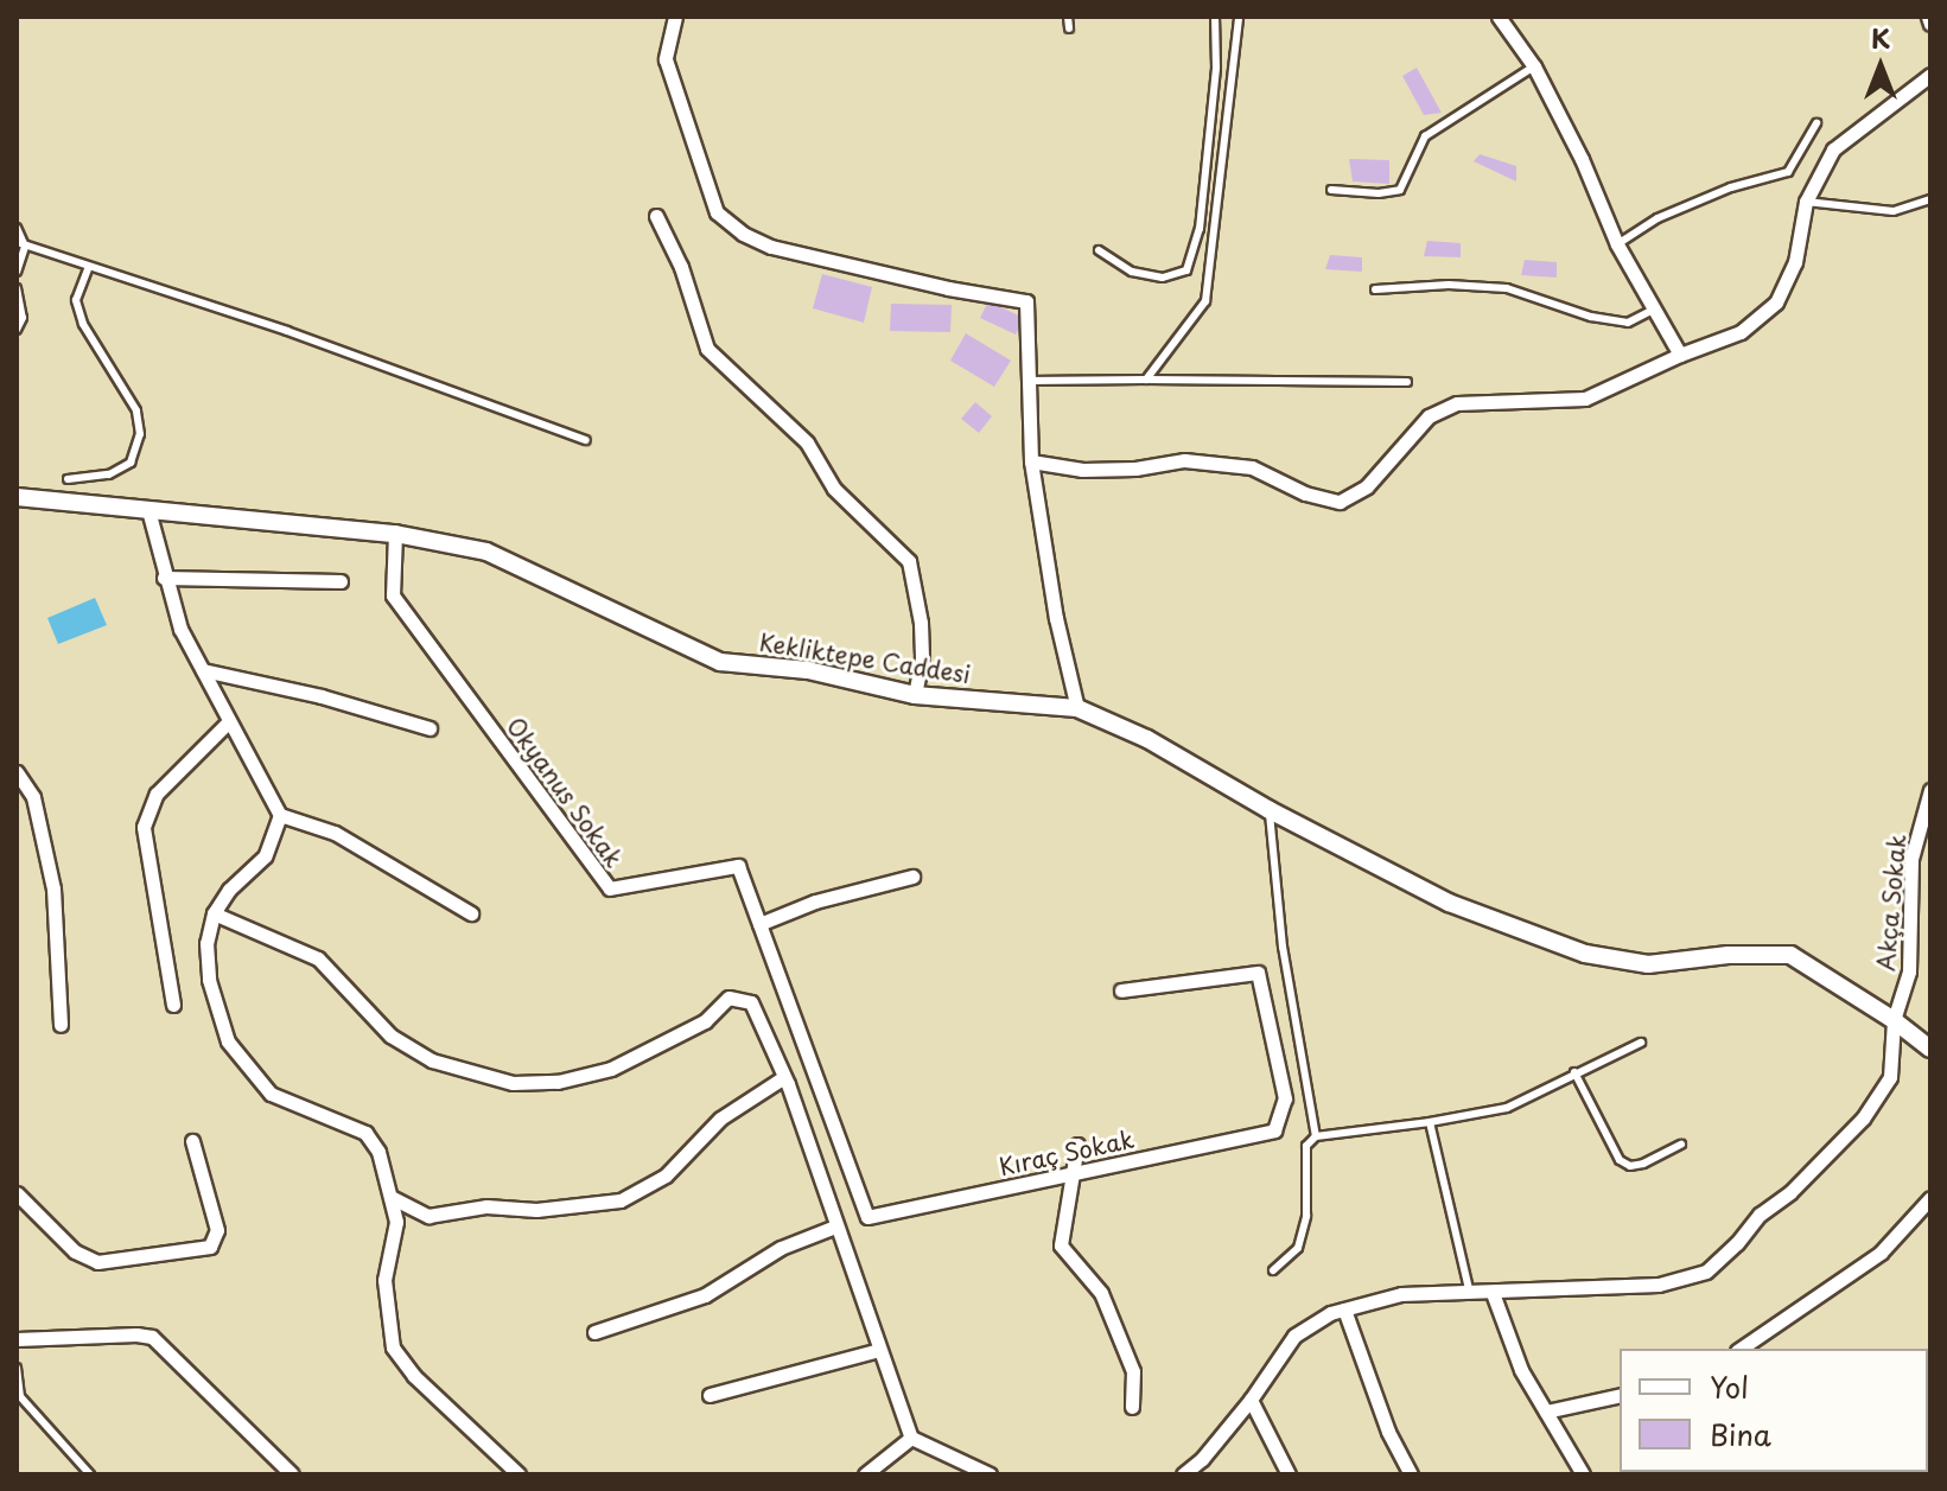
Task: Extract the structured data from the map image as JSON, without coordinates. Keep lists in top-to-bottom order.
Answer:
{
  "streets": {
    "street": [
      "Kekliktepe Caddesi",
      "Okyanus Sokak",
      "Akça Sokak",
      "Kıraç Sokak"
    ]
  },
  "crossings": [
    ["Kekliktepe Caddesi", "Okyanus Sokak"],
    ["Kekliktepe Caddesi", "Akça Sokak"],
    ["Okyanus Sokak", "Kıraç Sokak"]
  ],
  "legend": ["Yol", "Bina"],
  "north": "top"
}
